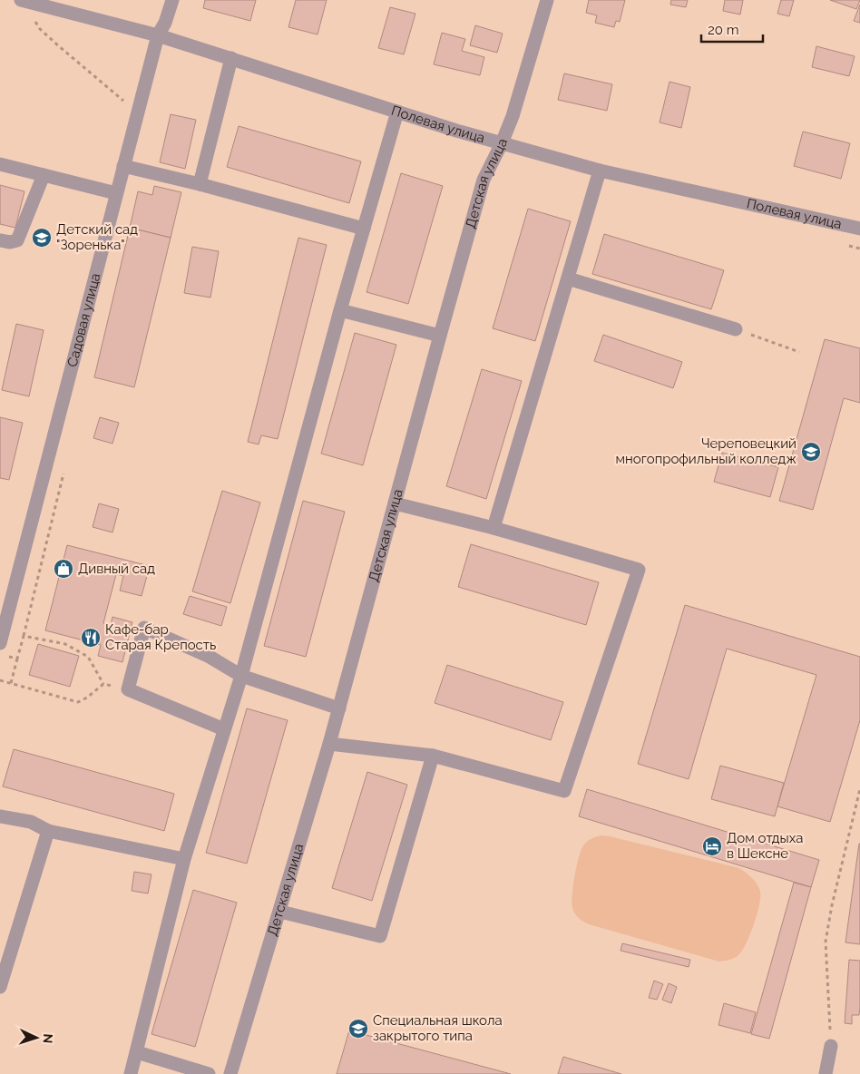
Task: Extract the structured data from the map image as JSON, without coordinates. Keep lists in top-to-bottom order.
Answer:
{
  "streets": {
    "street": ["Полевая улица", "Детская улица", "Садовая улица"]
  },
  "crossings": [
    ["Полевая улица", "Детская улица"],
    ["Полевая улица", "Садовая улица"]
  ],
  "places": {
    "school or university": ["Детский сад \"Зоренька\"", "Череповецкий многопрофильный колледж", "Специальная школа закрытого типа"],
    "shop": ["Дивный сад"],
    "restaurant": ["Кафе-бар Старая Крепость"],
    "hotel": ["Дом отдыха в Шекснe"]
  },
  "scale_bar": "20 m",
  "north": "right"
}
